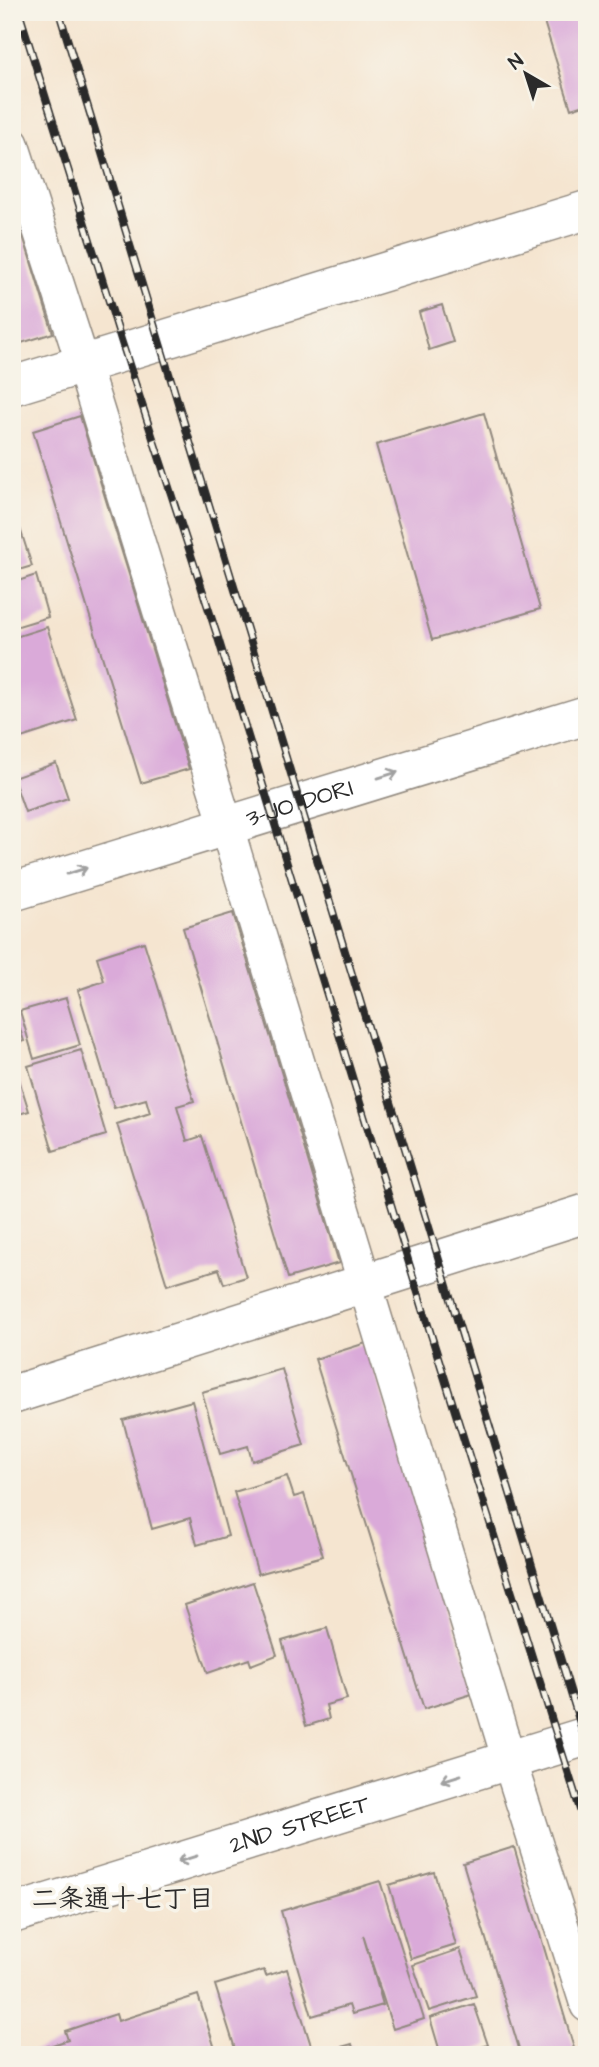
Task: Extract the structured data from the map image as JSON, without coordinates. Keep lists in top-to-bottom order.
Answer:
{
  "streets": {
    "street": ["3-JO DORI", "2ND STREET"]
  },
  "one_way": ["3-JO DORI", "2ND STREET"],
  "districts": ["二条通十七丁目"],
  "north": "top left"
}
